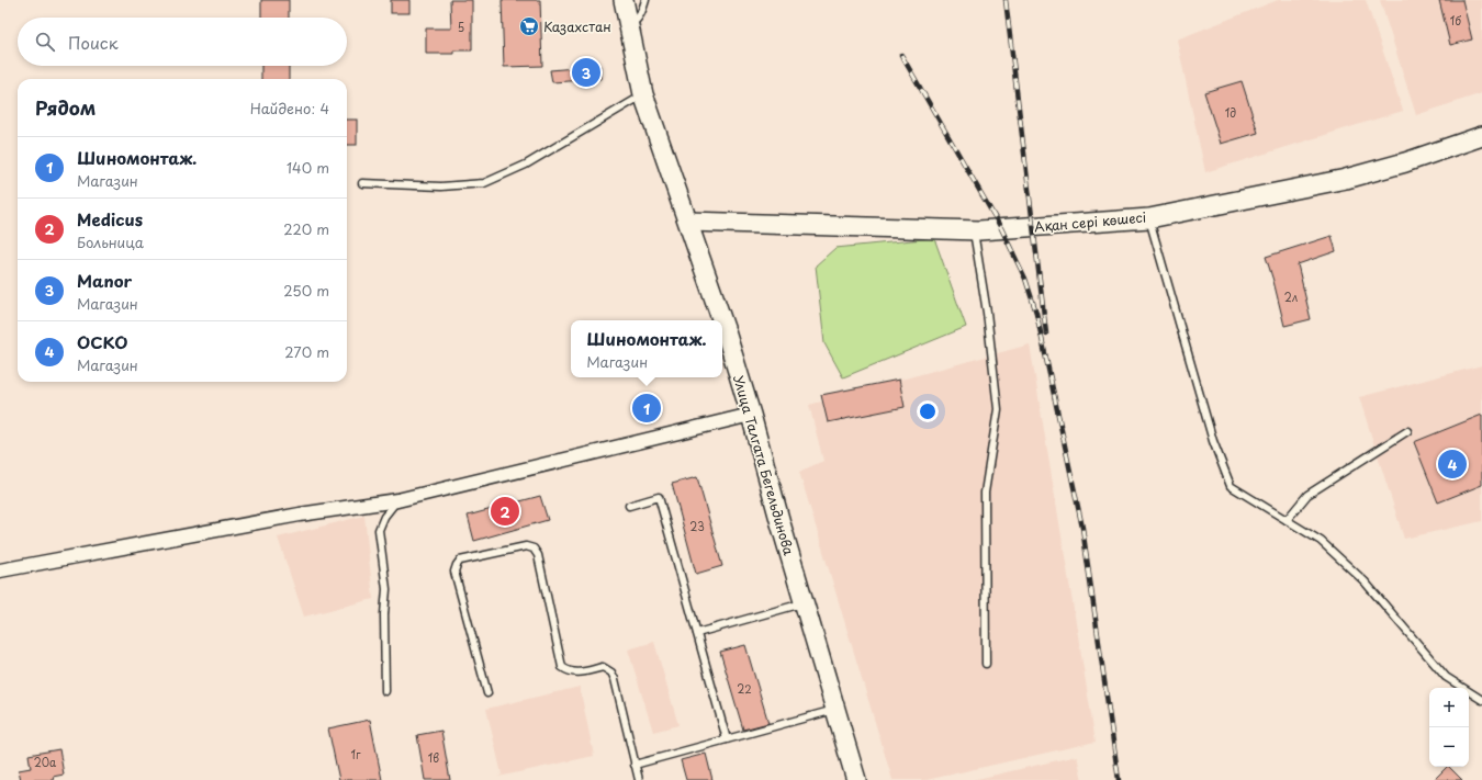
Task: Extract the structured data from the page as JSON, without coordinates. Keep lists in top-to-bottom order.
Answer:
{
  "streets": {
    "street": ["Ақан сері көшесі", "Улица Талгата Бегельдинова"]
  },
  "crossings": [
    ["Ақан сері көшесі", "Улица Талгата Бегельдинова"]
  ],
  "places": {
    "supermarket": ["Казахстан"]
  },
  "house_numbers": [
    "1б",
    "5",
    "1д",
    "2л",
    "23",
    "22",
    "1г",
    "1в",
    "20а"
  ],
  "page": {
    "search": "Поиск",
    "pins": [
      "3",
      "1",
      "4",
      "2"
    ],
    "heading": ["Рядом", "Найдено: 4"],
    "list": [
      {
        "mark": "1",
        "name": "Шиномонтаж.",
        "note": "Магазин",
        "value": "140 m"
      },
      {
        "mark": "2",
        "name": "Medicus",
        "note": "Больница",
        "value": "220 m"
      },
      {
        "mark": "3",
        "name": "Manor",
        "note": "Магазин",
        "value": "250 m"
      },
      {
        "mark": "4",
        "name": "ОСКО",
        "note": "Магазин",
        "value": "270 m"
      }
    ],
    "popup": ["Шиномонтаж.", "Магазин"],
    "map_buttons": ["+", "−"]
  }
}
